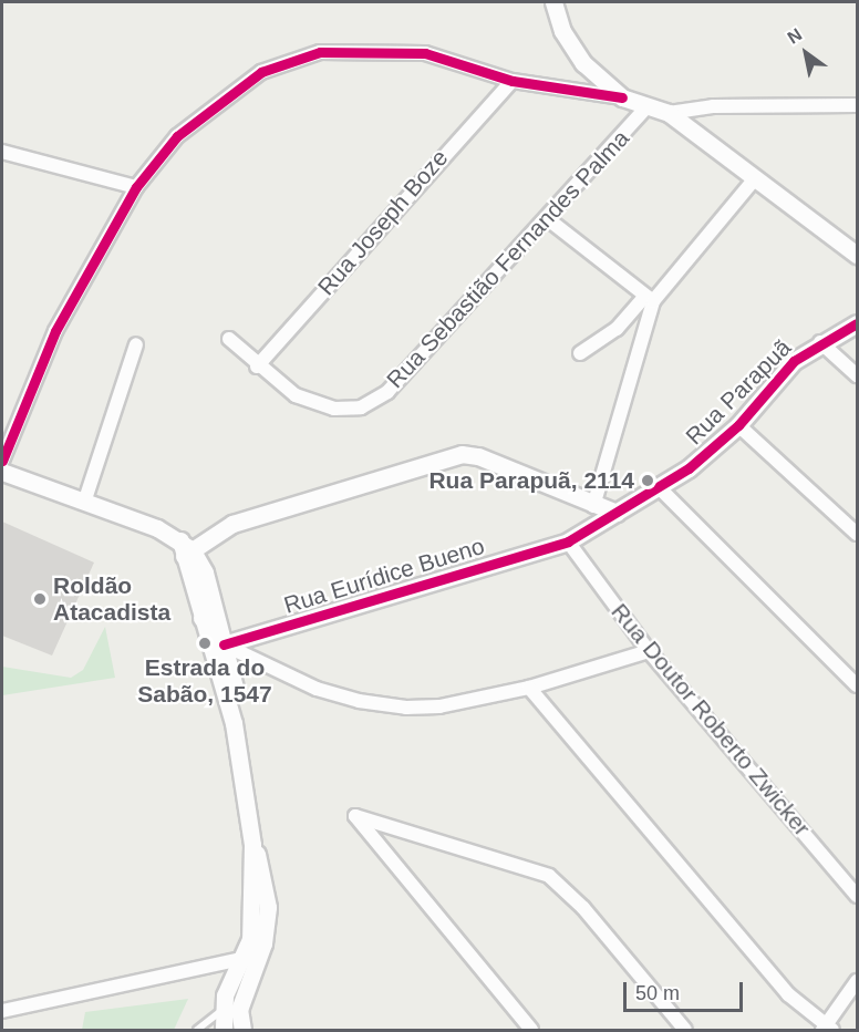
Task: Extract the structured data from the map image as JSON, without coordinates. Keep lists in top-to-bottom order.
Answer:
{
  "streets": {
    "street": [
      "Rua Joseph Boze",
      "Rua Sebastião Fernandes Palma",
      "Rua Parapuã",
      "Rua Eurídice Bueno",
      "Rua Doutor Roberto Zwicker"
    ]
  },
  "crossings": [
    ["Rua Joseph Boze", "Rua Sebastião Fernandes Palma"],
    ["Rua Parapuã", "Rua Eurídice Bueno"],
    ["Rua Eurídice Bueno", "Rua Doutor Roberto Zwicker"]
  ],
  "places": ["Rua Parapuã, 2114", "Roldão Atacadista", "Estrada do Sabão, 1547"],
  "scale_bar": "50 m",
  "north": "top left"
}
